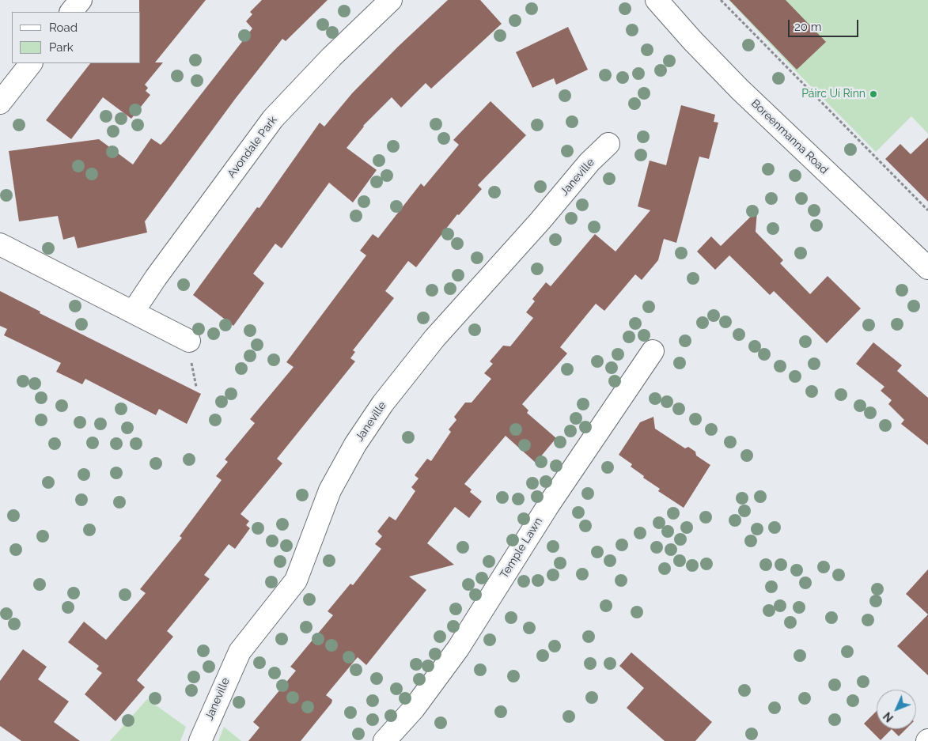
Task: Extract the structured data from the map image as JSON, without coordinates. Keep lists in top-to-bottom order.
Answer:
{
  "streets": {
    "street": [
      "Boreenmanna Road",
      "Avondale Park",
      "Janeville",
      "Temple Lawn"
    ]
  },
  "places": ["Páirc Uí Rinn"],
  "legend": ["Road", "Park"],
  "scale_bar": "20 m",
  "north": "bottom left"
}
